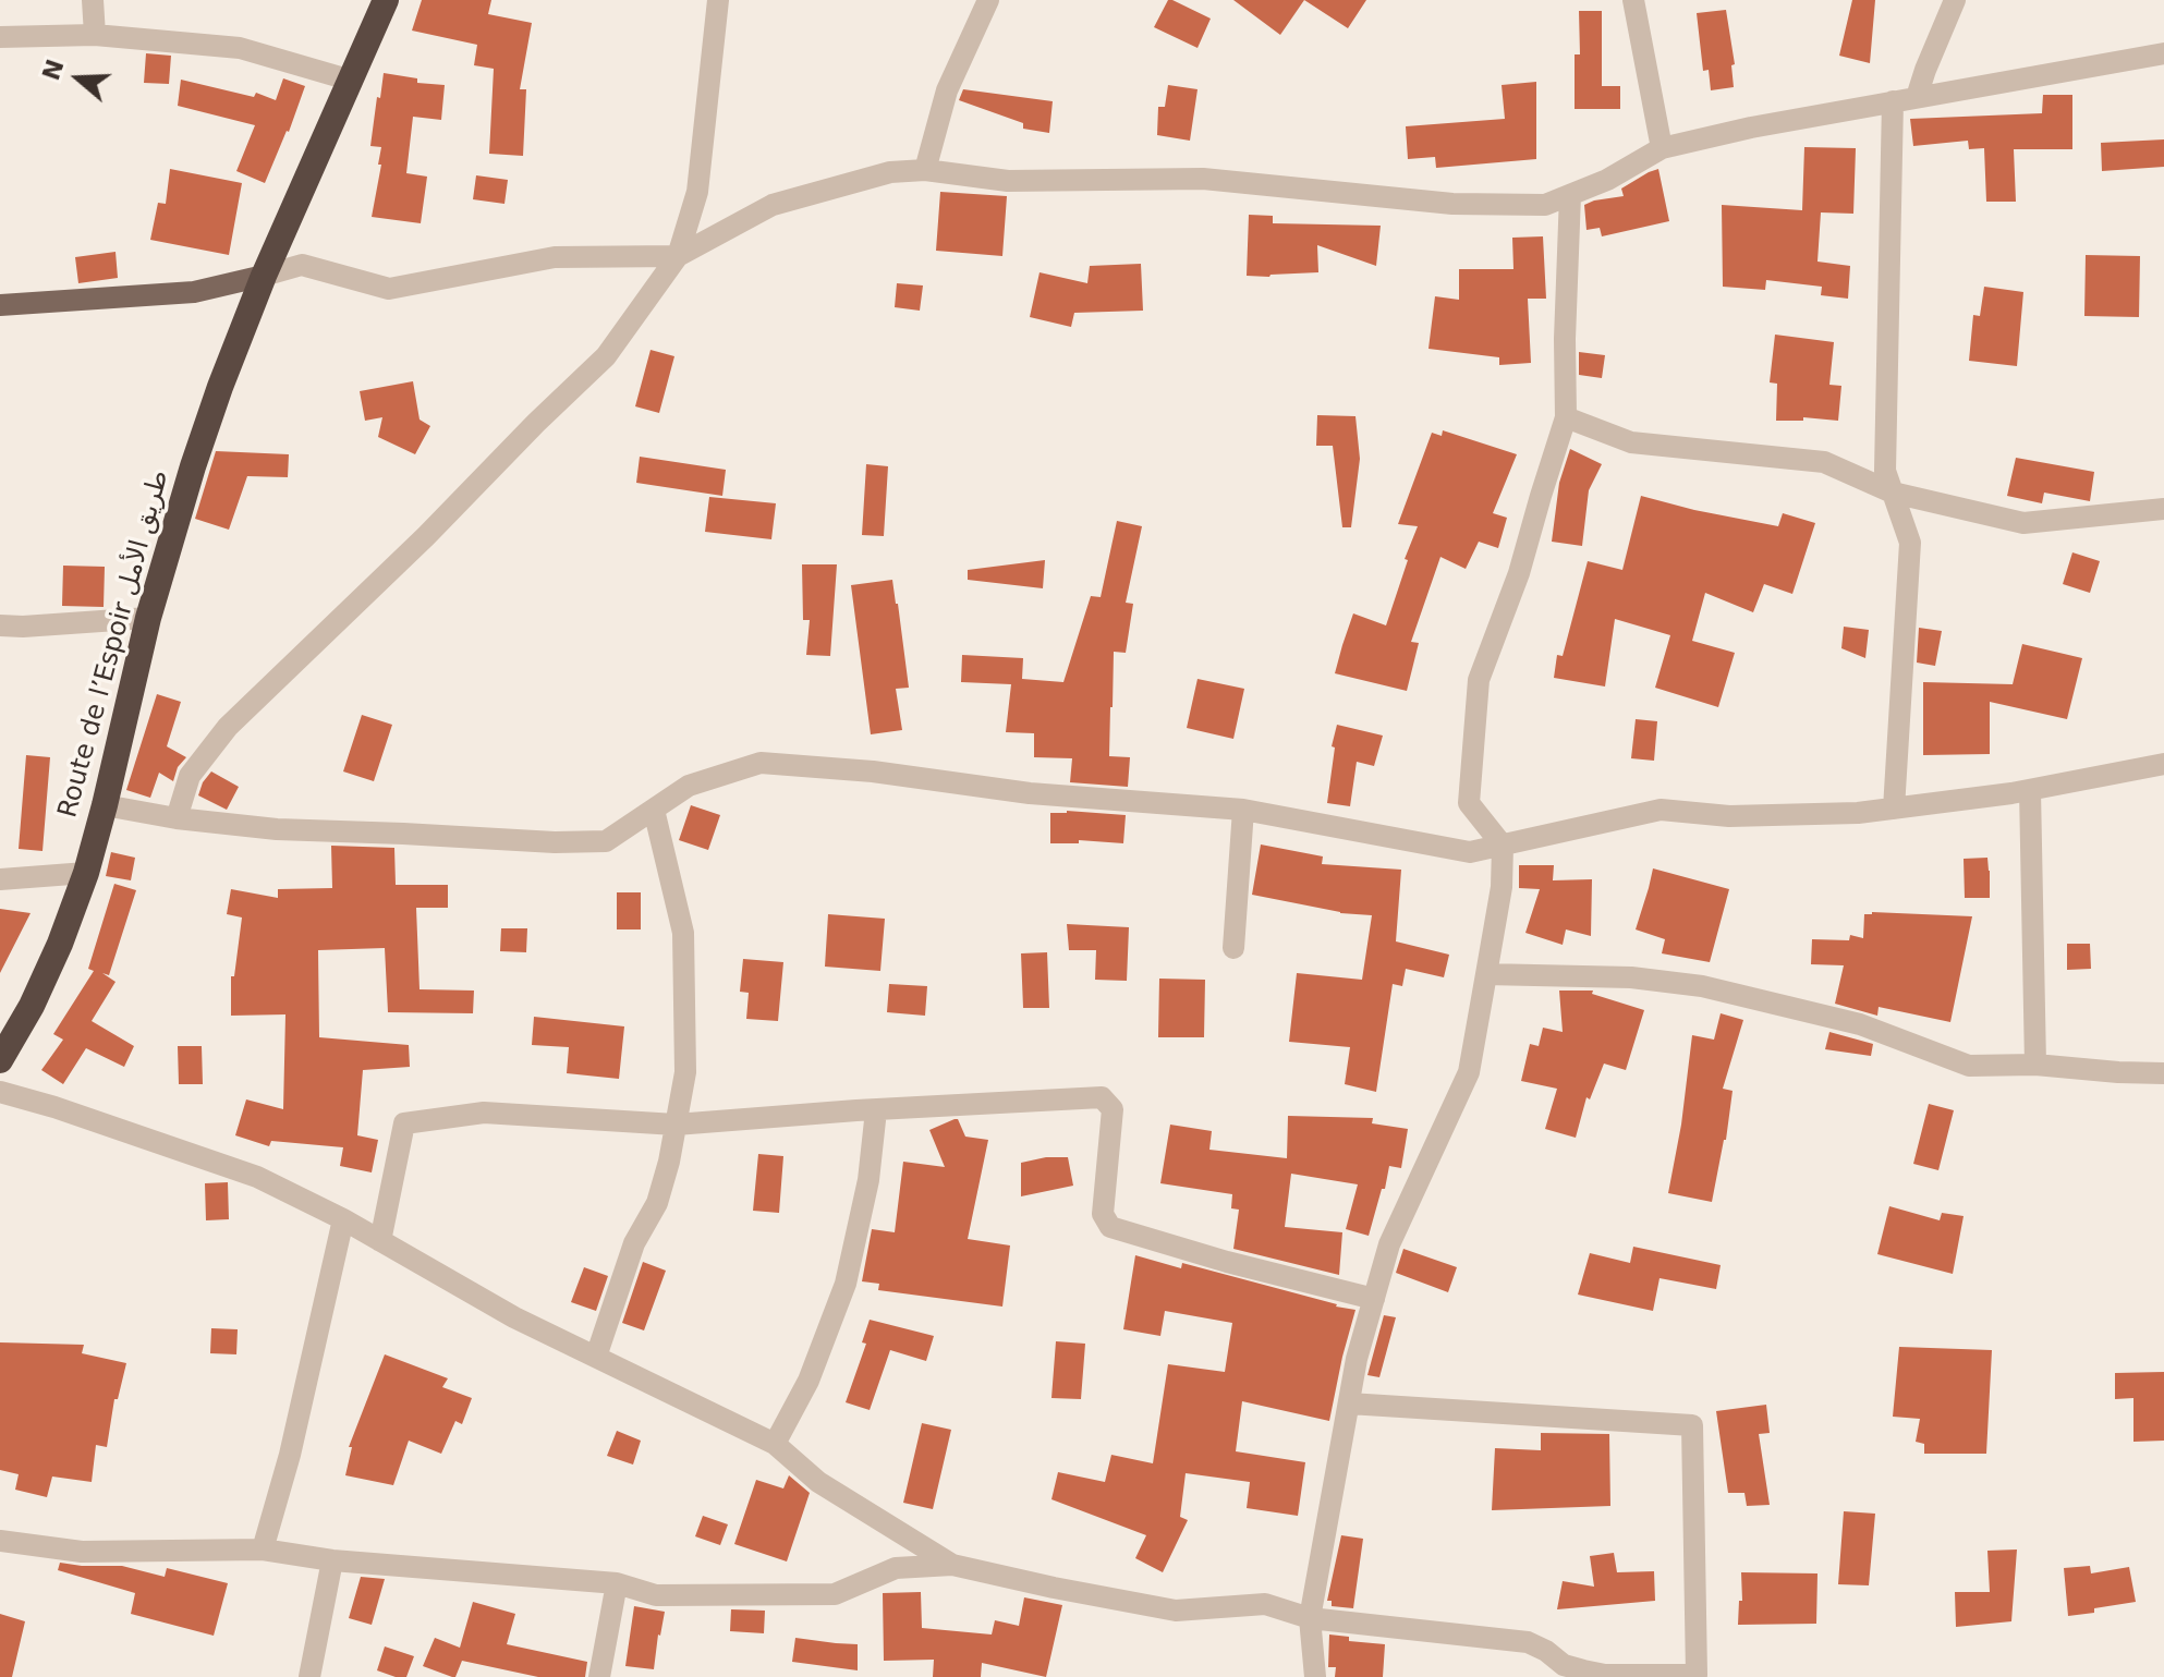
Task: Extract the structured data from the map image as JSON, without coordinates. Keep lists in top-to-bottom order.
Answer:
{
  "streets": {
    "highway": ["Route de l’Espoir طريق الأمل"]
  },
  "north": "left"
}
